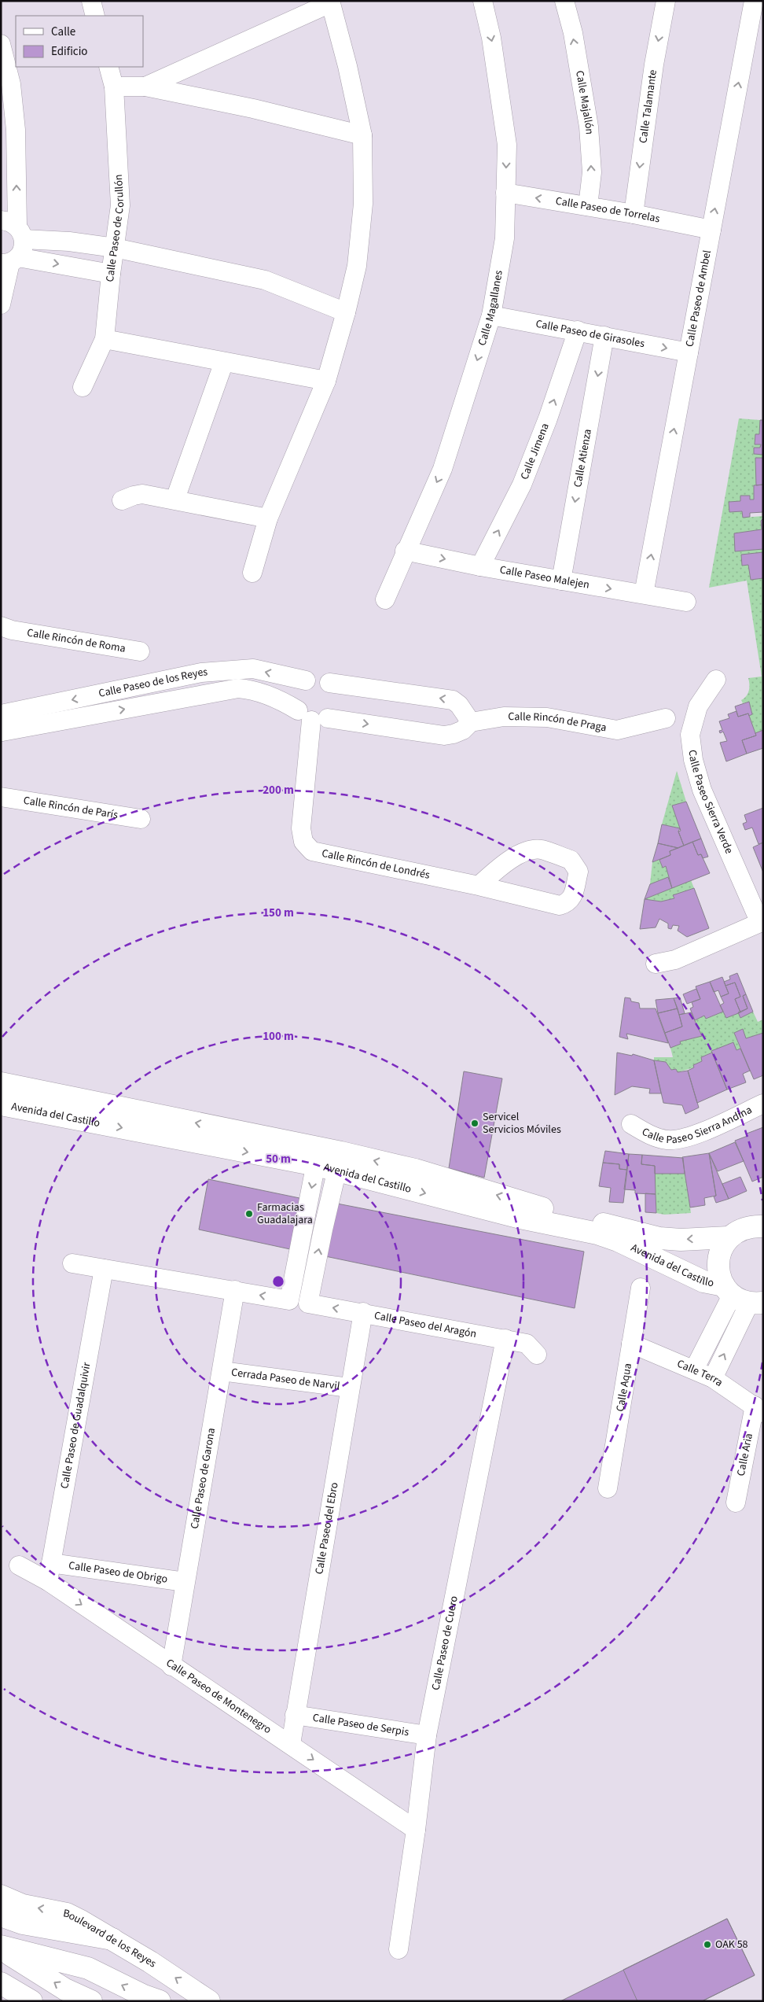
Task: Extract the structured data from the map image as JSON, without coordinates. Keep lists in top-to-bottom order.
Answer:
{
  "streets": {
    "main road": ["Avenida del Castillo", "Boulevard de los Reyes"],
    "street": [
      "Calle Majallón",
      "Calle Talamante",
      "Calle Paseo de Torrelas",
      "Calle Paseo de Corullón",
      "Calle Paseo de Ambel",
      "Calle Magallanes",
      "Calle Paseo de Girasoles",
      "Calle Jimena",
      "Calle Atienza",
      "Calle Paseo Malejen",
      "Calle Rincón de Roma",
      "Calle Paseo de los Reyes",
      "Calle Rincón de Praga",
      "Calle Paseo Sierra Verde",
      "Calle Rincón de París",
      "Calle Rincón de Londrés",
      "Calle Paseo Sierra Andina",
      "Calle Paseo del Aragón",
      "Calle Terra",
      "Cerrada Paseo de Narvil",
      "Calle Aqua",
      "Calle Paseo de Guadalquivir",
      "Calle Aria",
      "Calle Paseo de Garona",
      "Calle Paseo del Ebro",
      "Calle Paseo de Obrigo",
      "Calle Paseo de Cuero",
      "Calle Paseo de Montenegro",
      "Calle Paseo de Serpis"
    ]
  },
  "crossings": [
    ["Calle Majallón", "Calle Paseo de Torrelas"],
    ["Calle Talamante", "Calle Paseo de Torrelas"],
    ["Calle Paseo de Torrelas", "Calle Paseo de Ambel"],
    ["Calle Paseo de Torrelas", "Calle Magallanes"],
    ["Calle Paseo de Ambel", "Calle Paseo de Girasoles"],
    ["Calle Paseo de Ambel", "Calle Paseo Malejen"],
    ["Calle Magallanes", "Calle Paseo de Girasoles"],
    ["Calle Magallanes", "Calle Paseo Malejen"],
    ["Calle Paseo de Girasoles", "Calle Jimena"],
    ["Calle Paseo de Girasoles", "Calle Atienza"],
    ["Calle Jimena", "Calle Paseo Malejen"],
    ["Calle Atienza", "Calle Paseo Malejen"],
    ["Calle Paseo de los Reyes", "Calle Rincón de Praga"],
    ["Calle Paseo de los Reyes", "Calle Rincón de Londrés"],
    ["Calle Rincón de Praga", "Calle Rincón de Londrés"],
    ["Calle Paseo del Aragón", "Calle Paseo del Ebro"],
    ["Calle Paseo del Aragón", "Calle Paseo de Cuero"],
    ["Calle Terra", "Calle Aqua"],
    ["Calle Terra", "Calle Aria"],
    ["Cerrada Paseo de Narvil", "Calle Paseo de Garona"],
    ["Cerrada Paseo de Narvil", "Calle Paseo del Ebro"],
    ["Calle Paseo de Guadalquivir", "Calle Paseo de Obrigo"],
    ["Calle Paseo de Guadalquivir", "Calle Paseo de Montenegro"],
    ["Calle Paseo de Garona", "Calle Paseo de Obrigo"],
    ["Calle Paseo de Garona", "Calle Paseo de Montenegro"],
    ["Calle Paseo del Ebro", "Calle Paseo de Montenegro"],
    ["Calle Paseo del Ebro", "Calle Paseo de Serpis"],
    ["Calle Paseo de Cuero", "Calle Paseo de Montenegro"],
    ["Calle Paseo de Cuero", "Calle Paseo de Serpis"]
  ],
  "one_way": [
    "Calle Majallón",
    "Calle Talamante",
    "Calle Paseo de Torrelas",
    "Calle Paseo de Ambel",
    "Calle Paseo de Girasoles",
    "Calle Jimena",
    "Calle Atienza",
    "Calle Paseo de Montenegro"
  ],
  "places": ["Servicel Servicios Móviles", "Farmacias Guadalajara", "OAK 58"],
  "legend": ["Calle", "Edificio"],
  "rings": [
    "200 m",
    "150 m",
    "100 m",
    "50 m"
  ]
}
